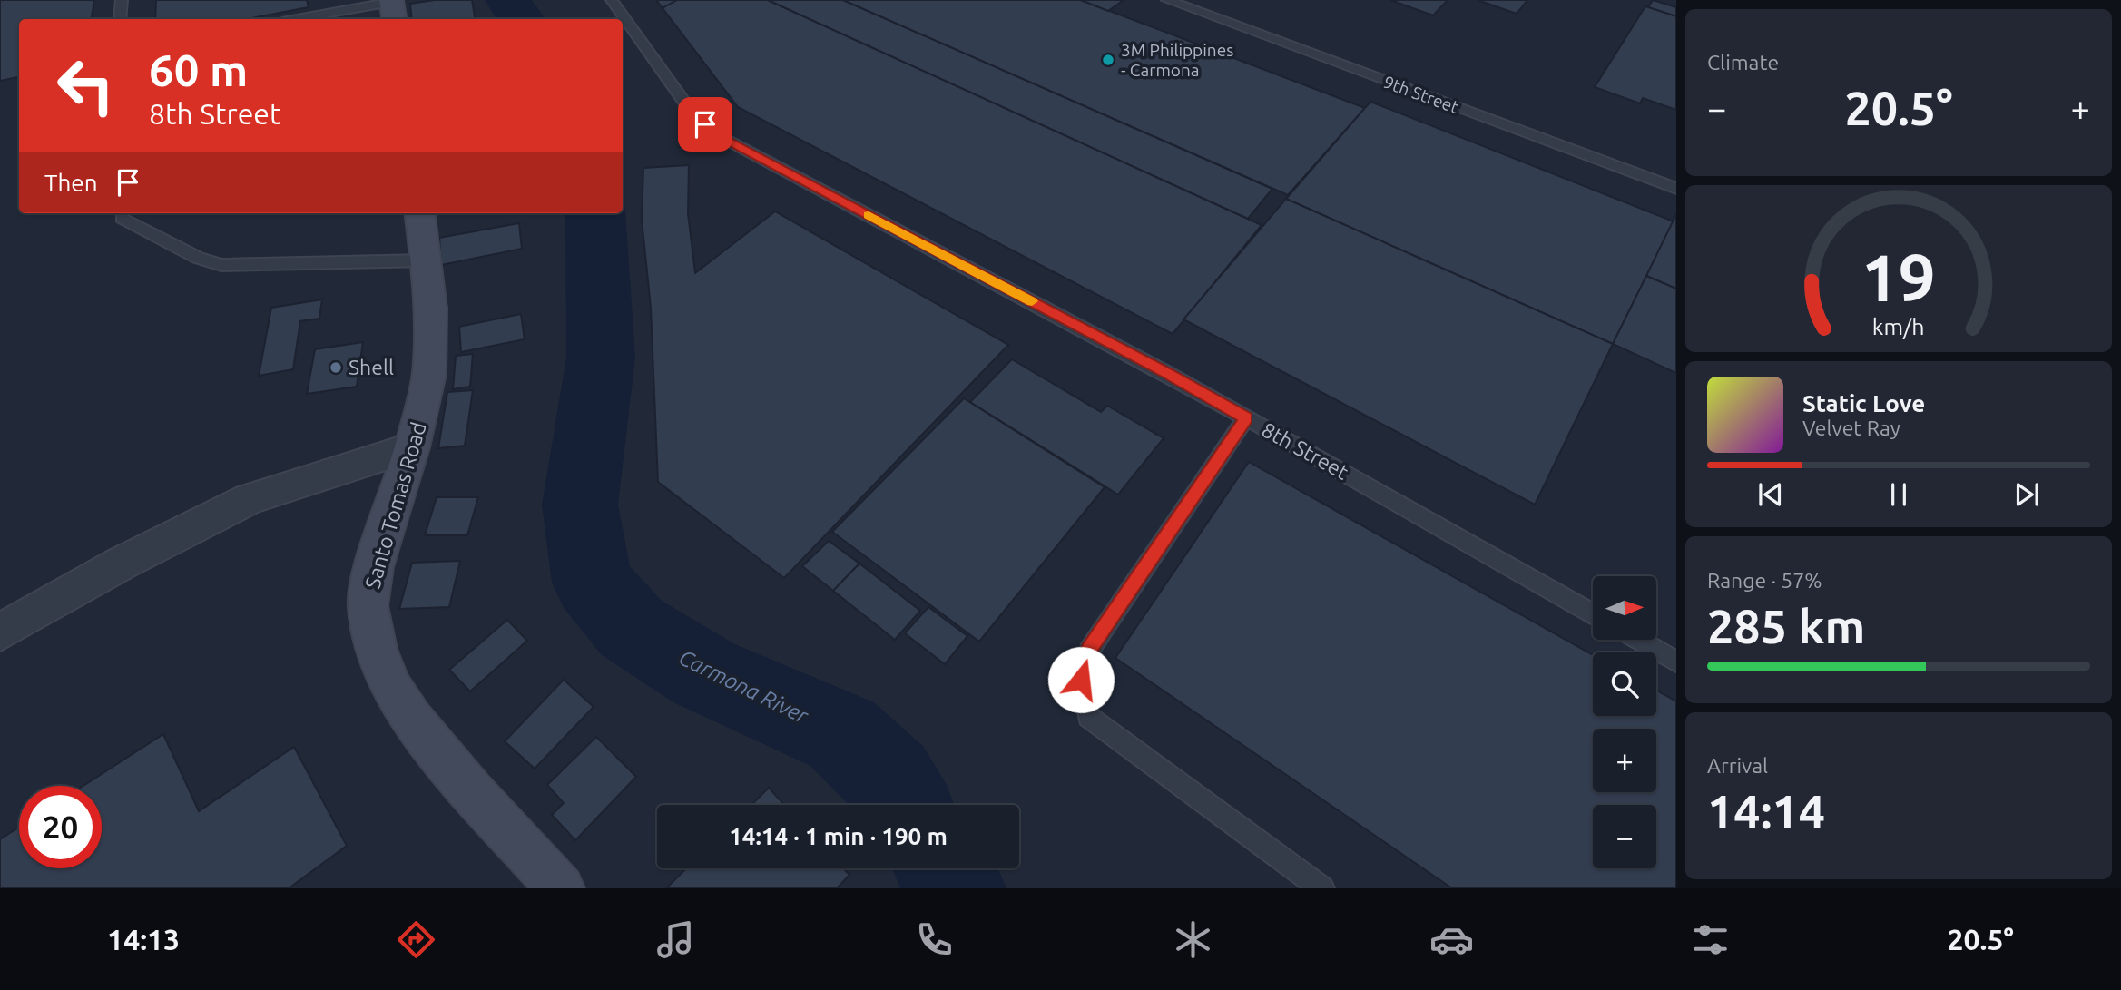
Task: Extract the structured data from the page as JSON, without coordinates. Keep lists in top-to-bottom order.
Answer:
{
  "streets": {
    "street": ["Santo Tomas Road"],
    "lane": ["9th Street", "8th Street"]
  },
  "water": ["Carmona River"],
  "places": ["3M Philippines - Carmona", "Shell"],
  "north": "right",
  "page": {
    "tile": [
      "Climate",
      ["Range · 57%", "285 km"],
      ["Arrival", "14:14"]
    ],
    "turn": ["60 m", "8th Street"],
    "heat": ["−", "20.5°", "+"],
    "then": "Then",
    "song": ["Static Love", "Velvet Ray"],
    "map_buttons": ["+", "−"],
    "limit": "20",
    "trip": "14:14 · 1 min · 190 m",
    "tabs": ["14:13", "20.5°"],
    "gauge": ["19", "km/h"]
  }
}
